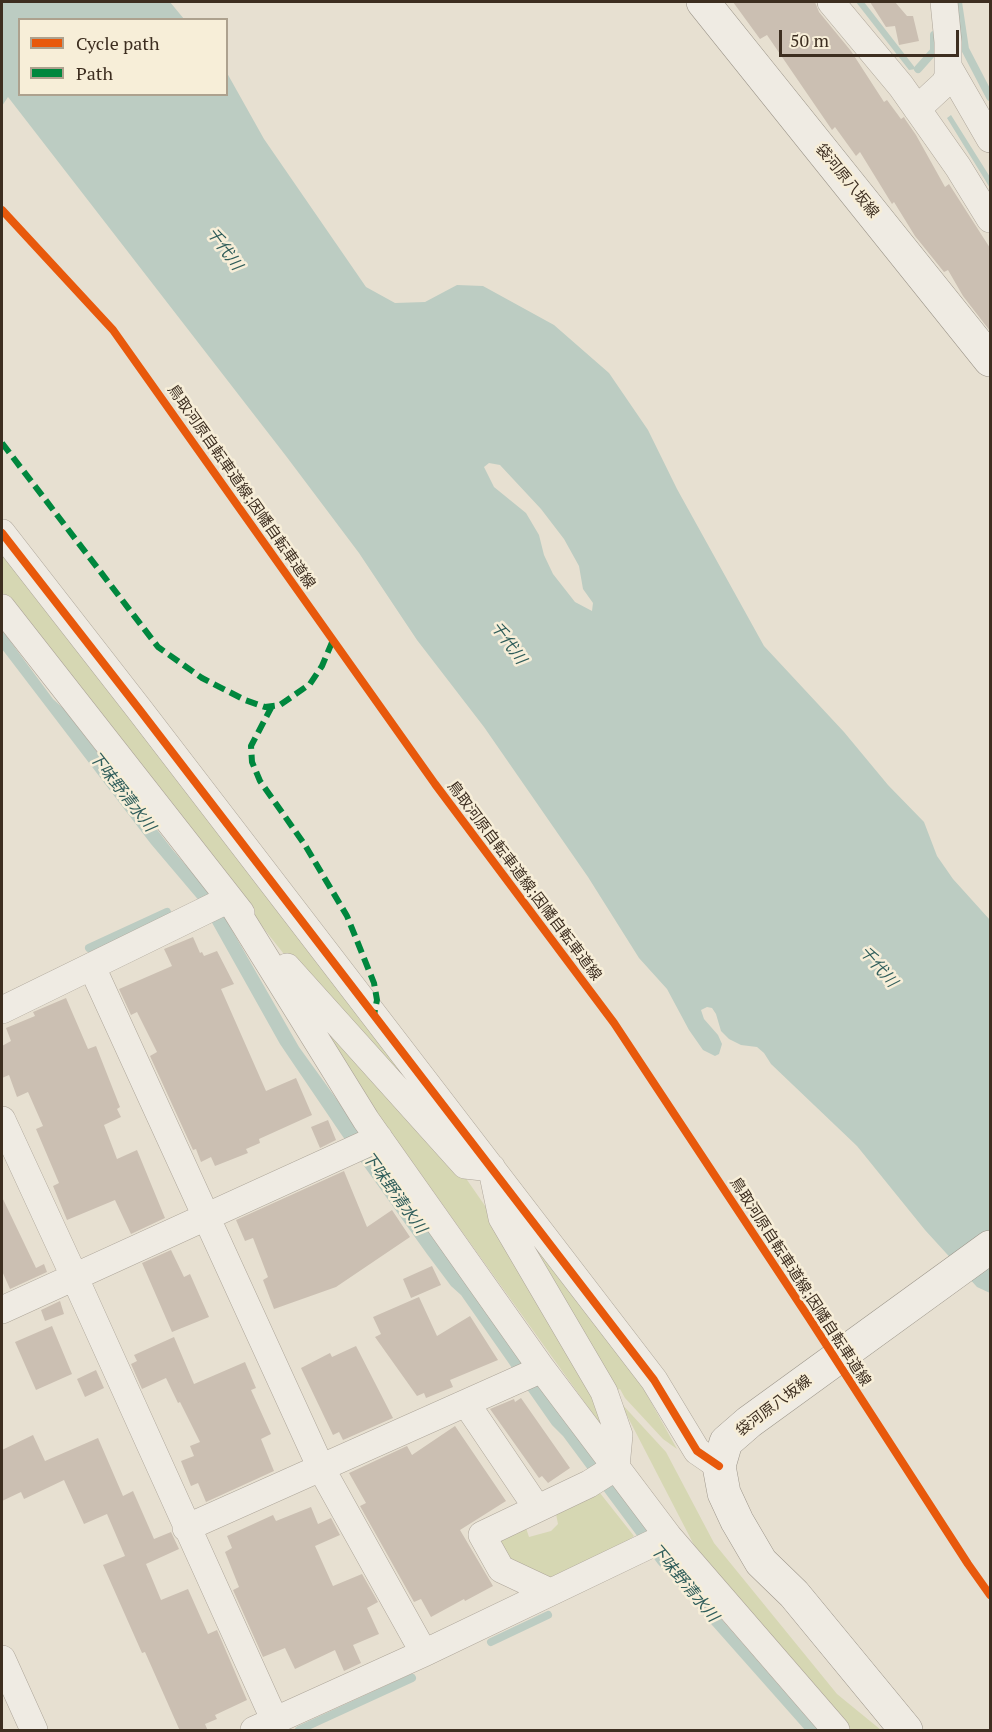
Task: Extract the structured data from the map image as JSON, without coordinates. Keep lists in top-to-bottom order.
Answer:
{
  "streets": {
    "main road": ["袋河原八坂線"],
    "cycle path": ["鳥取河原自転車道線;因幡自転車道線"]
  },
  "water": ["千代川", "下味野清水川"],
  "legend": ["Cycle path", "Path"],
  "scale_bar": "50 m"
}
